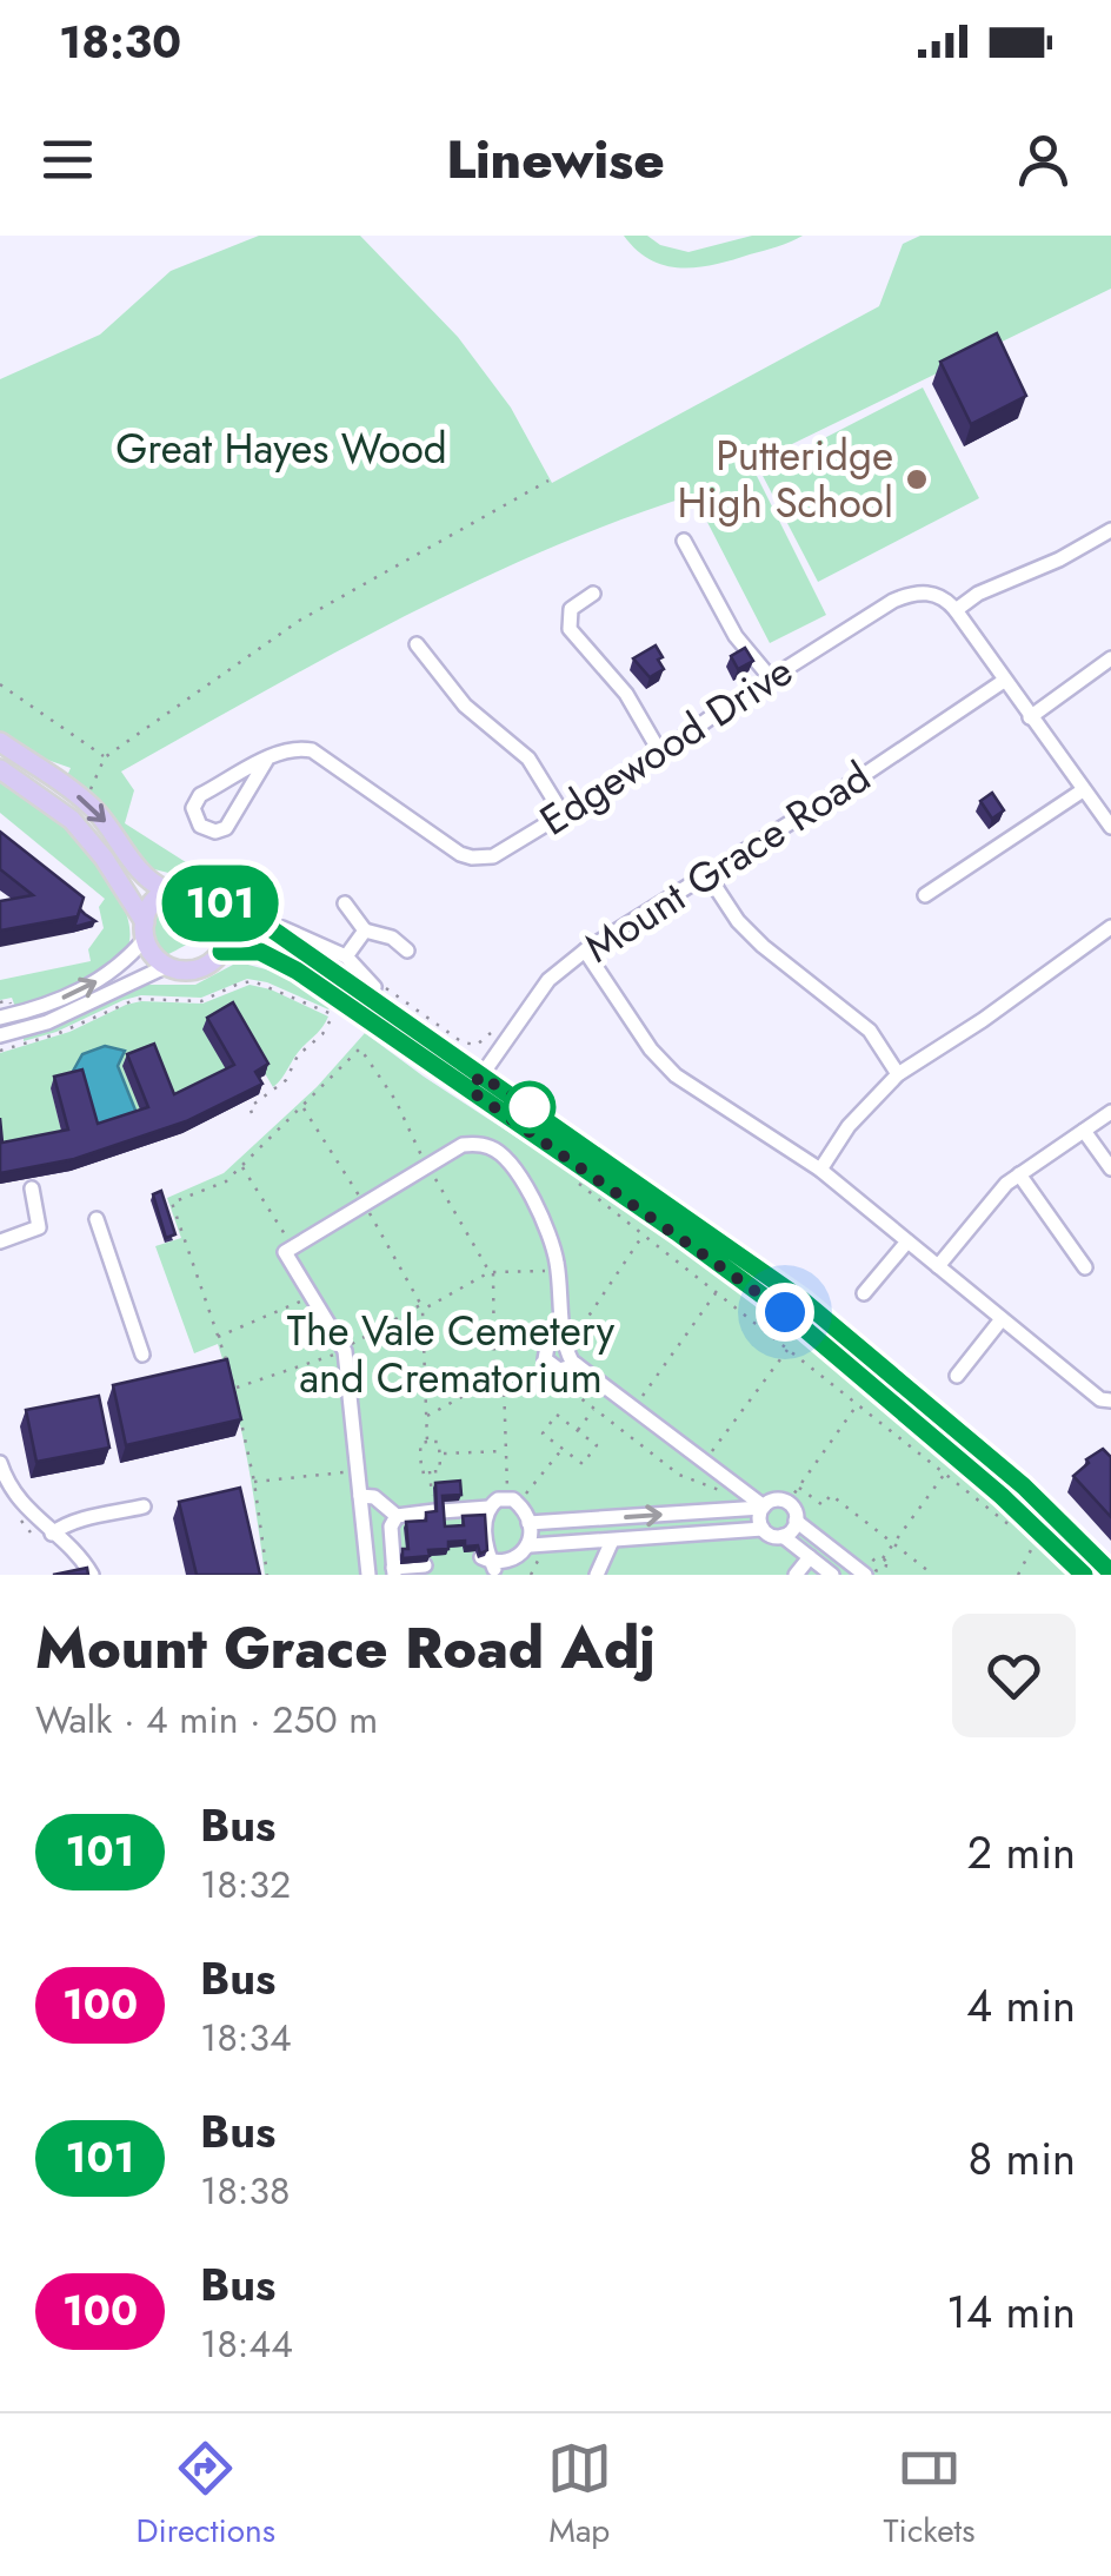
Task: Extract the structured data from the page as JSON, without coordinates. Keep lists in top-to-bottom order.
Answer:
{
  "streets": {
    "street": ["Edgewood Drive", "Mount Grace Road"]
  },
  "parks": ["Great Hayes Wood", "The Vale Cemetery and Crematorium"],
  "places": ["Putteridge High School"],
  "lines": ["bus line 101"],
  "page": {
    "status": "18:30",
    "header": "Linewise",
    "on_map": "101",
    "heading": ["Mount Grace Road Adj", "Walk · 4 min · 250 m"],
    "list": [
      {
        "mark": "101",
        "name": "Bus",
        "note": "18:32",
        "value": "2 min"
      },
      {
        "mark": "100",
        "name": "Bus",
        "note": "18:34",
        "value": "4 min"
      },
      {
        "mark": "101",
        "name": "Bus",
        "note": "18:38",
        "value": "8 min"
      },
      {
        "mark": "100",
        "name": "Bus",
        "note": "18:44",
        "value": "14 min"
      }
    ],
    "tabs": ["Directions", "Map", "Tickets"]
  }
}
